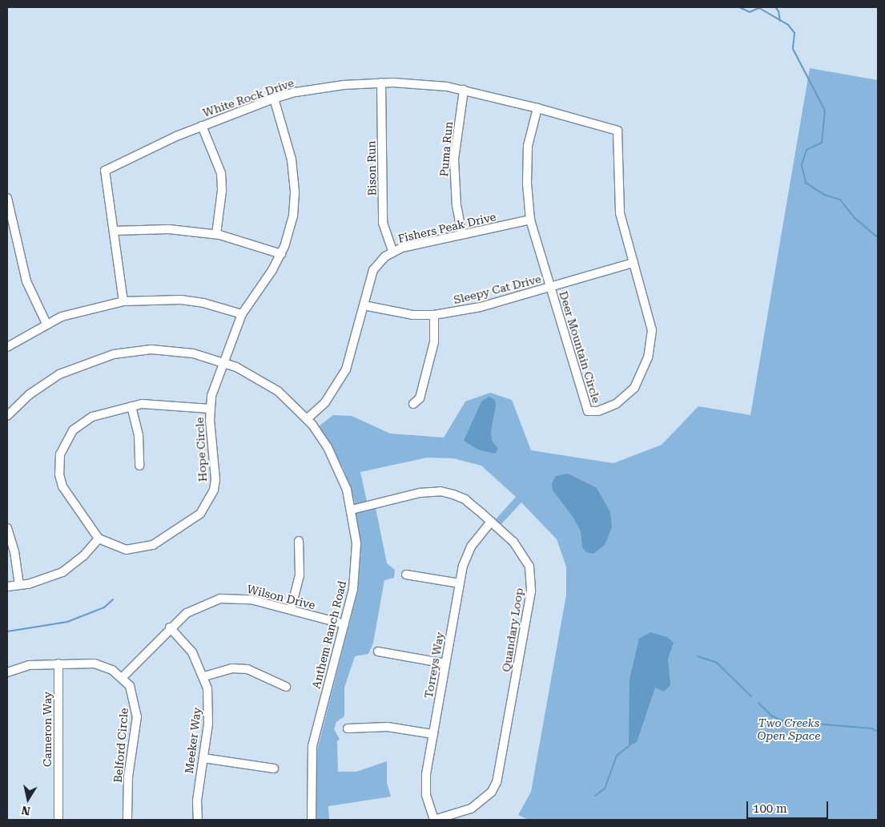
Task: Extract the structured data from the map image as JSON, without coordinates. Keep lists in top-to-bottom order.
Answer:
{
  "streets": {
    "street": [
      "White Rock Drive",
      "Puma Run",
      "Bison Run",
      "Fishers Peak Drive",
      "Sleepy Cat Drive",
      "Deer Mountain Circle",
      "Hope Circle",
      "Wilson Drive",
      "Quandary Loop",
      "Anthem Ranch Road",
      "Torreys Way",
      "Cameron Way",
      "Meeker Way",
      "Belford Circle"
    ]
  },
  "crossings": [
    ["White Rock Drive", "Puma Run"],
    ["White Rock Drive", "Bison Run"],
    ["White Rock Drive", "Deer Mountain Circle"],
    ["White Rock Drive", "Hope Circle"],
    ["Puma Run", "Fishers Peak Drive"],
    ["Bison Run", "Fishers Peak Drive"],
    ["Fishers Peak Drive", "Sleepy Cat Drive"],
    ["Fishers Peak Drive", "Deer Mountain Circle"],
    ["Fishers Peak Drive", "Anthem Ranch Road"],
    ["Sleepy Cat Drive", "Deer Mountain Circle"],
    ["Hope Circle", "Anthem Ranch Road"],
    ["Wilson Drive", "Anthem Ranch Road"],
    ["Wilson Drive", "Meeker Way"],
    ["Wilson Drive", "Belford Circle"],
    ["Quandary Loop", "Anthem Ranch Road"],
    ["Quandary Loop", "Torreys Way"]
  ],
  "parks": ["Two Creeks Open Space"],
  "scale_bar": "100 m",
  "north": "bottom"
}
